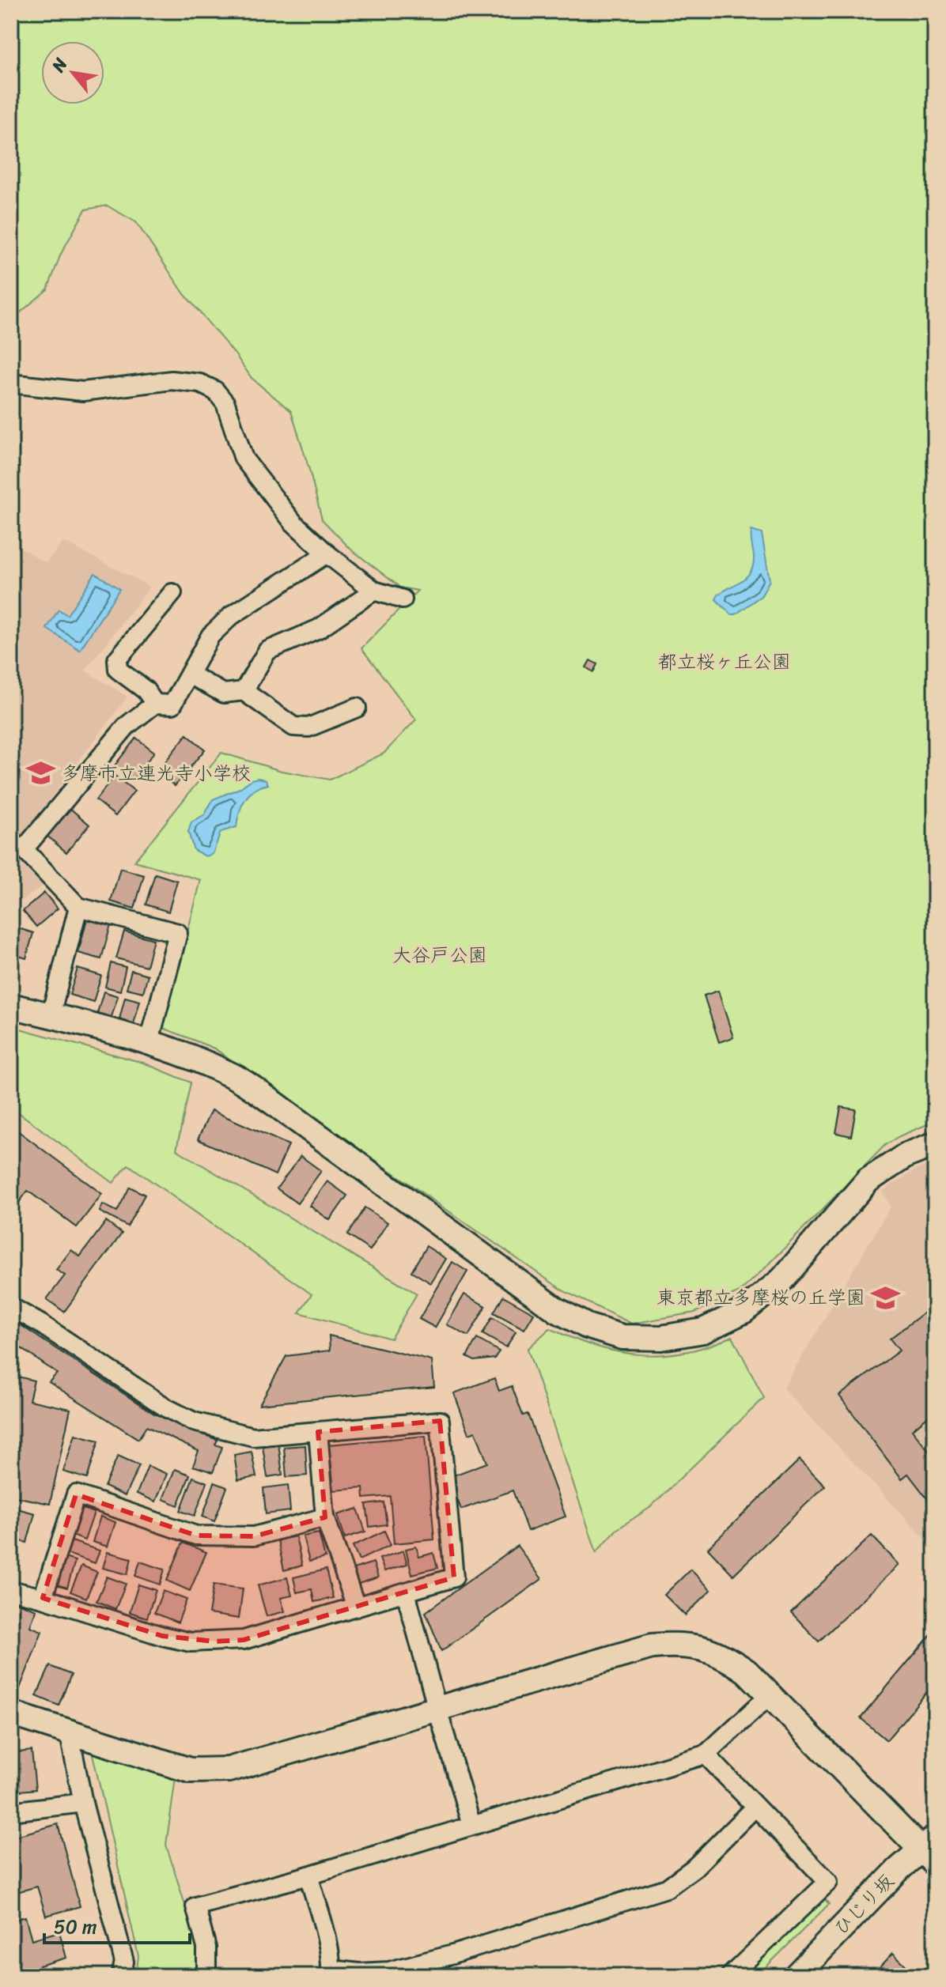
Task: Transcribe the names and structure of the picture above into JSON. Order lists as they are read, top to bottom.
{
  "streets": {
    "street": ["ひじり坂"]
  },
  "parks": ["都立桜ヶ丘公園", "大谷戸公園"],
  "places": {
    "school or university": ["多摩市立連光寺小学校", "東京都立多摩桜の丘学園"]
  },
  "scale_bar": "50 m",
  "north": "top left"
}
